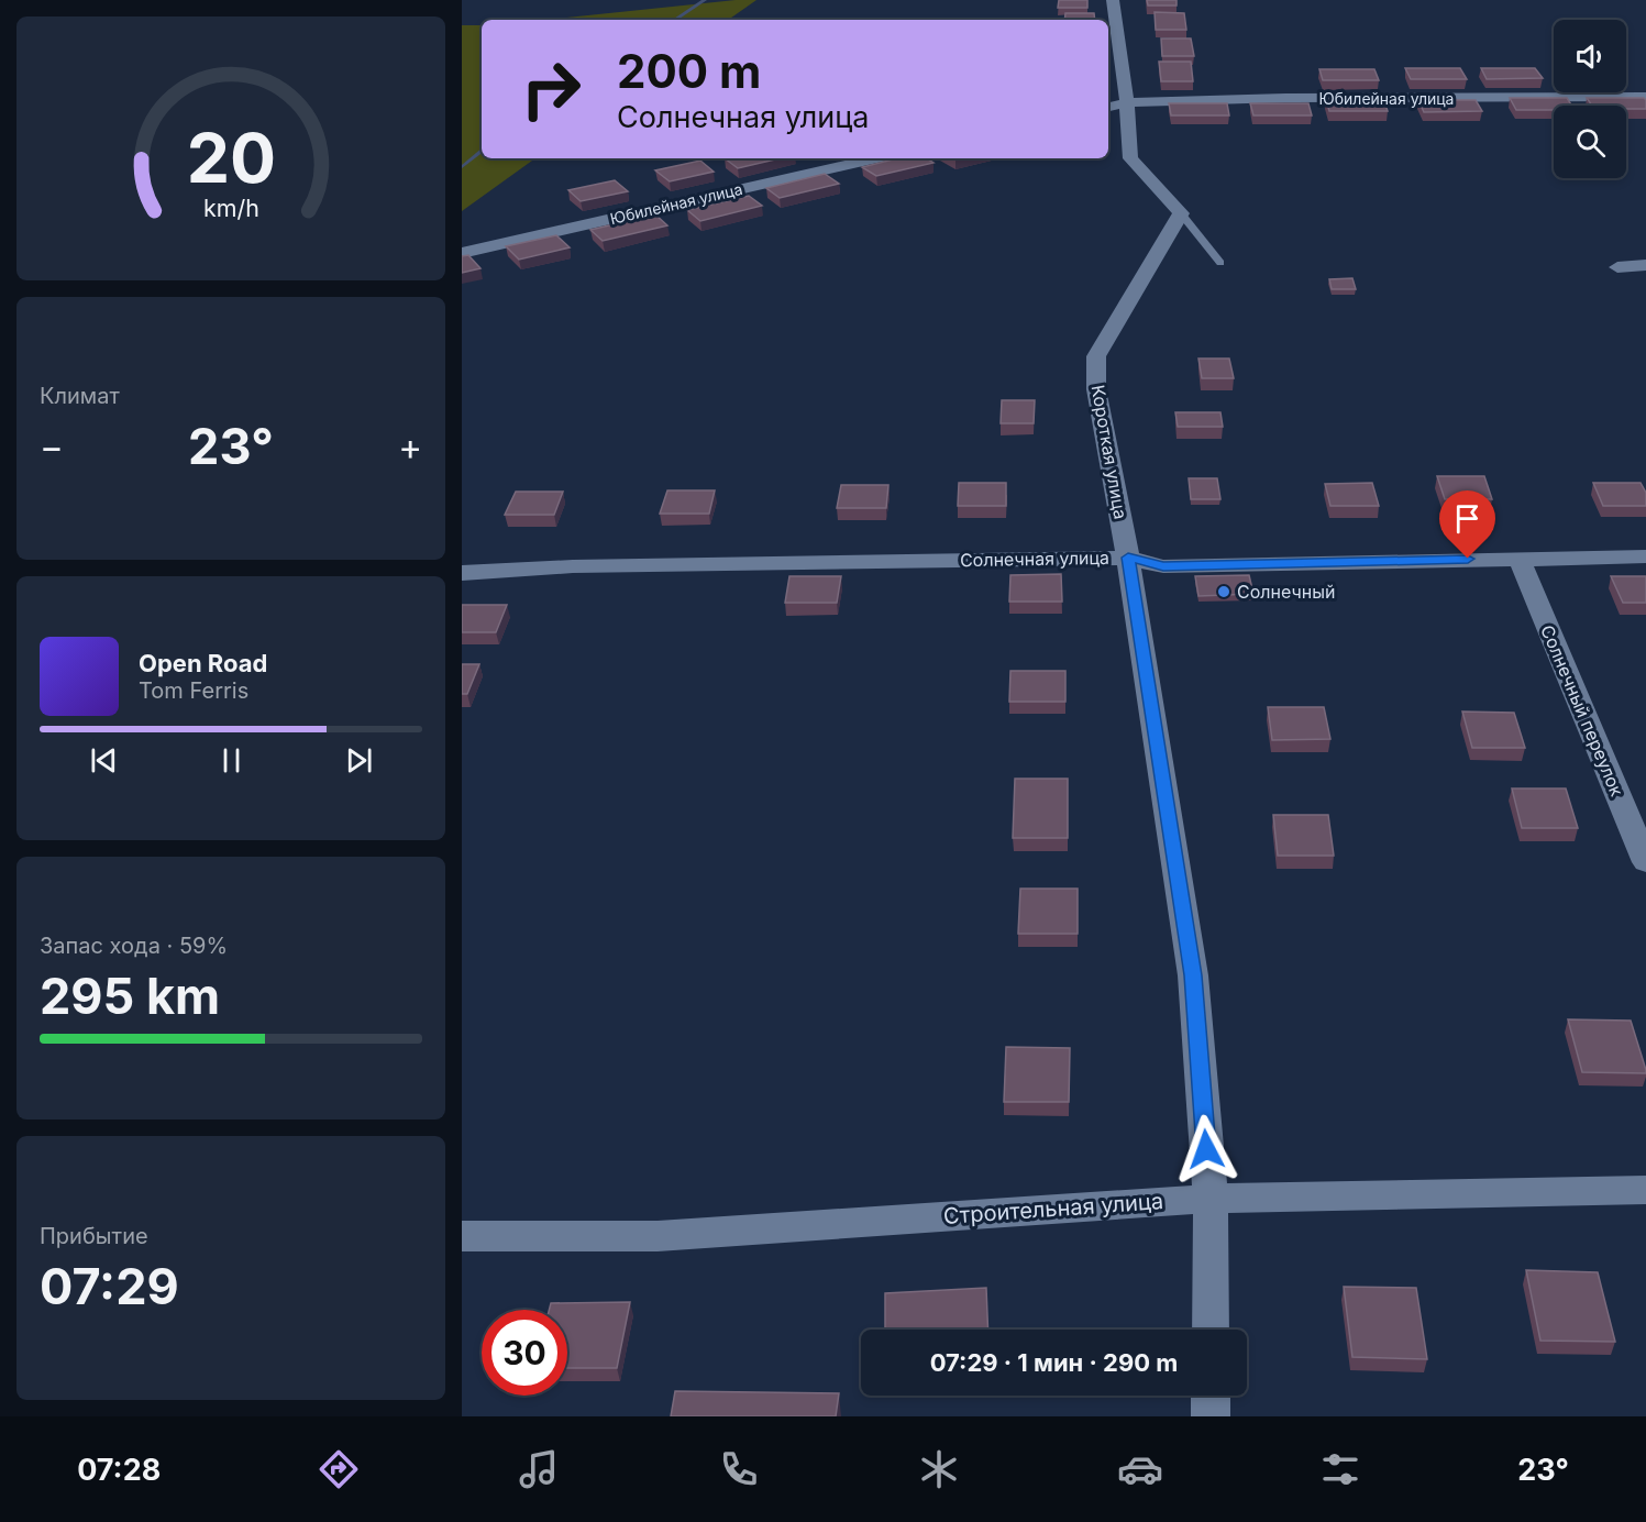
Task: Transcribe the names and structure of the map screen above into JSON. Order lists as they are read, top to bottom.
{
  "streets": {
    "street": [
      "Юбилейная улица",
      "Короткая улица",
      "Солнечная улица",
      "Солнечный переулок",
      "Строительная улица"
    ]
  },
  "crossings": [
    ["Короткая улица", "Солнечная улица"],
    ["Короткая улица", "Строительная улица"],
    ["Солнечная улица", "Солнечный переулок"]
  ],
  "places": ["Солнечный"],
  "page": {
    "turn": ["200 m", "Солнечная улица"],
    "tile": [
      "Климат",
      ["Запас хода · 59%", "295 km"],
      ["Прибытие", "07:29"]
    ],
    "heat": ["−", "23°", "+"],
    "song": ["Open Road", "Tom Ferris"],
    "limit": "30",
    "trip": "07:29 · 1 мин · 290 m",
    "tabs": ["07:28", "23°"],
    "gauge": ["20", "km/h"]
  }
}
